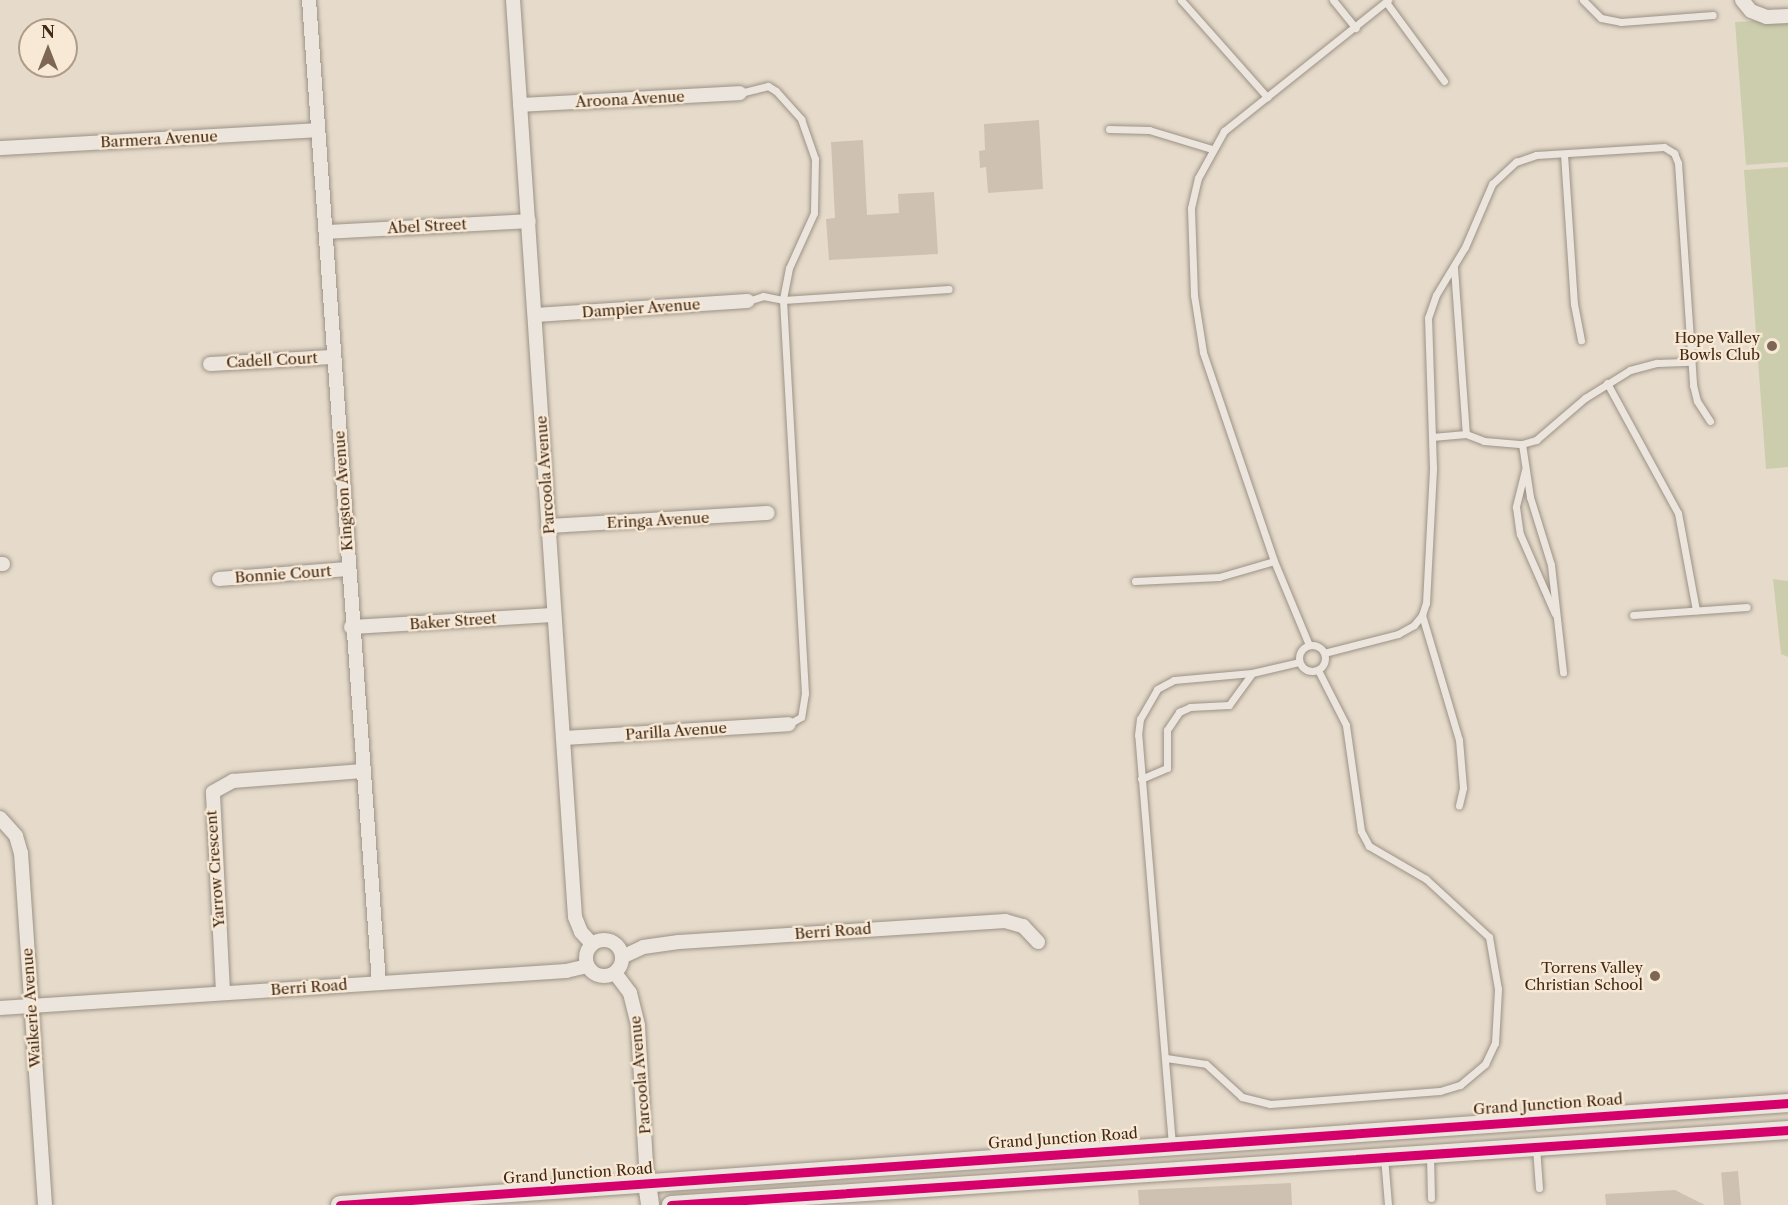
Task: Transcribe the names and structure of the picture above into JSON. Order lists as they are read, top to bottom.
{
  "streets": {
    "main road": ["Grand Junction Road"],
    "street": [
      "Aroona Avenue",
      "Barmera Avenue",
      "Abel Street",
      "Dampier Avenue",
      "Cadell Court",
      "Parcoola Avenue",
      "Kingston Avenue",
      "Eringa Avenue",
      "Bonnie Court",
      "Baker Street",
      "Parilla Avenue",
      "Yarrow Crescent",
      "Berri Road",
      "Waikerie Avenue"
    ]
  },
  "crossings": [
    ["Aroona Avenue", "Parcoola Avenue"],
    ["Barmera Avenue", "Kingston Avenue"],
    ["Abel Street", "Parcoola Avenue"],
    ["Abel Street", "Kingston Avenue"],
    ["Dampier Avenue", "Parcoola Avenue"],
    ["Cadell Court", "Kingston Avenue"],
    ["Parcoola Avenue", "Eringa Avenue"],
    ["Parcoola Avenue", "Baker Street"],
    ["Parcoola Avenue", "Parilla Avenue"],
    ["Parcoola Avenue", "Berri Road"],
    ["Parcoola Avenue", "Grand Junction Road"],
    ["Kingston Avenue", "Bonnie Court"],
    ["Kingston Avenue", "Baker Street"],
    ["Kingston Avenue", "Yarrow Crescent"],
    ["Kingston Avenue", "Berri Road"],
    ["Yarrow Crescent", "Berri Road"],
    ["Berri Road", "Waikerie Avenue"]
  ],
  "places": ["Hope Valley Bowls Club", "Torrens Valley Christian School"],
  "north": "top"
}
